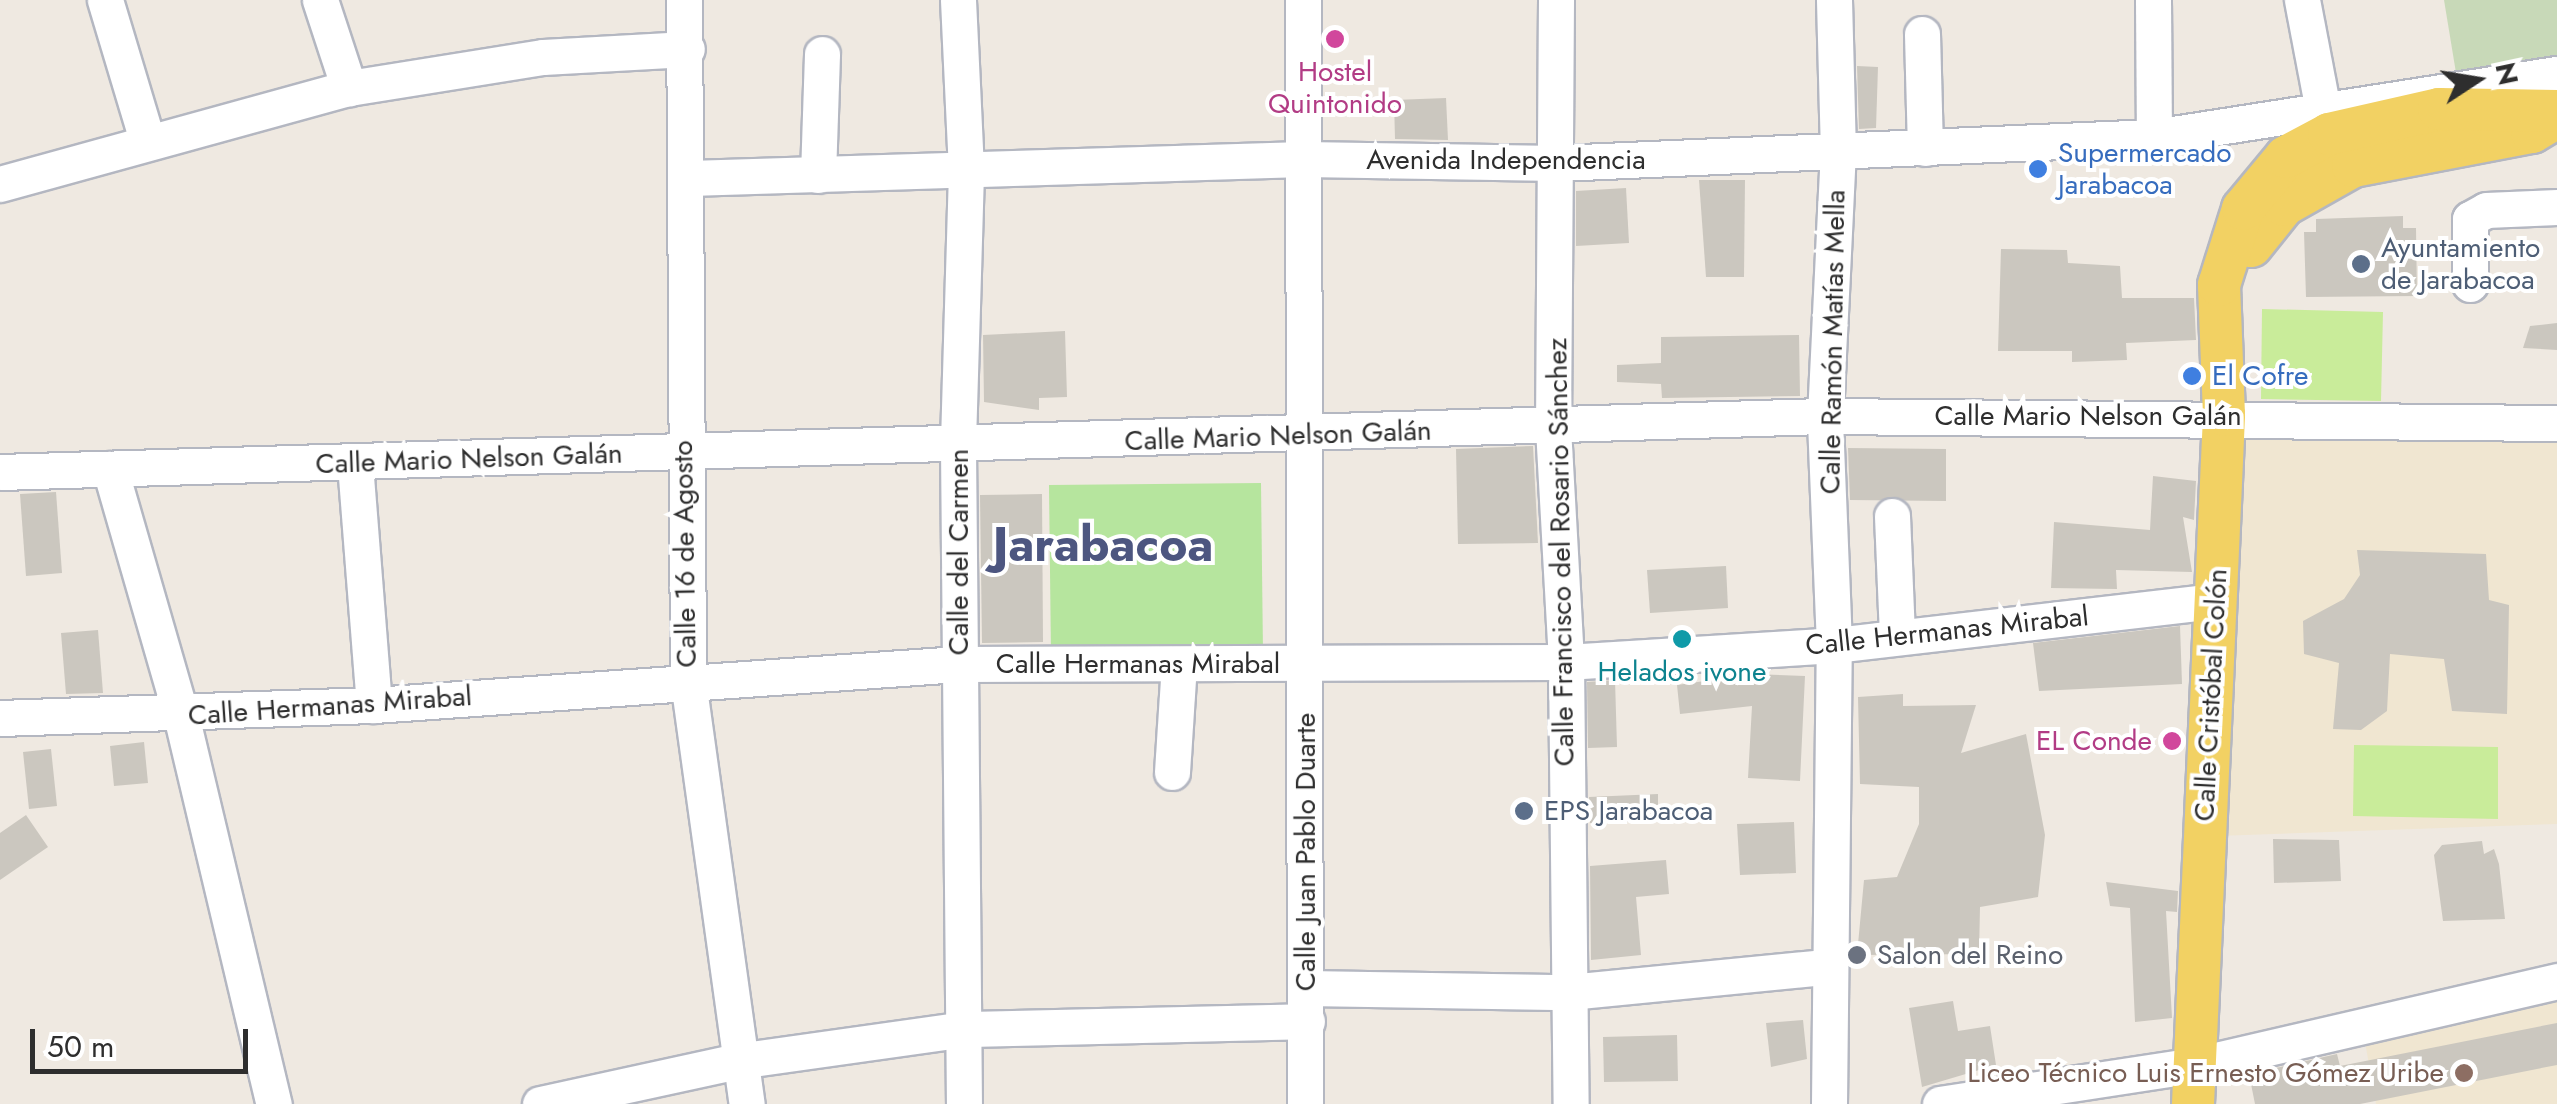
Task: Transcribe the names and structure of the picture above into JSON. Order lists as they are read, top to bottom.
{
  "streets": {
    "main road": ["Calle Cristóbal Colón"],
    "street": [
      "Avenida Independencia",
      "Calle Ramón Matías Mella",
      "Calle Mario Nelson Galán",
      "Calle del Carmen",
      "Calle Francisco del Rosario Sánchez",
      "Calle 16 de Agosto",
      "Calle Hermanas Mirabal",
      "Calle Juan Pablo Duarte"
    ]
  },
  "crossings": [
    ["Avenida Independencia", "Calle Ramón Matías Mella"],
    ["Avenida Independencia", "Calle del Carmen"],
    ["Avenida Independencia", "Calle Francisco del Rosario Sánchez"],
    ["Avenida Independencia", "Calle 16 de Agosto"],
    ["Avenida Independencia", "Calle Cristóbal Colón"],
    ["Avenida Independencia", "Calle Juan Pablo Duarte"],
    ["Calle Ramón Matías Mella", "Calle Mario Nelson Galán"],
    ["Calle Ramón Matías Mella", "Calle Hermanas Mirabal"],
    ["Calle Mario Nelson Galán", "Calle del Carmen"],
    ["Calle Mario Nelson Galán", "Calle Francisco del Rosario Sánchez"],
    ["Calle Mario Nelson Galán", "Calle 16 de Agosto"],
    ["Calle Mario Nelson Galán", "Calle Cristóbal Colón"],
    ["Calle Mario Nelson Galán", "Calle Juan Pablo Duarte"],
    ["Calle del Carmen", "Calle Hermanas Mirabal"],
    ["Calle Francisco del Rosario Sánchez", "Calle Hermanas Mirabal"],
    ["Calle 16 de Agosto", "Calle Hermanas Mirabal"],
    ["Calle Hermanas Mirabal", "Calle Cristóbal Colón"],
    ["Calle Hermanas Mirabal", "Calle Juan Pablo Duarte"]
  ],
  "districts": ["Jarabacoa"],
  "places": [
    "Hostel Quintonido",
    "Supermercado Jarabacoa",
    "Ayuntamiento de Jarabacoa",
    "El Cofre",
    "Helados ivone",
    "EL Conde",
    "EPS Jarabacoa",
    "Salon del Reino",
    "Liceo Técnico Luis Ernesto Gómez Uribe"
  ],
  "scale_bar": "50 m",
  "north": "right"
}
